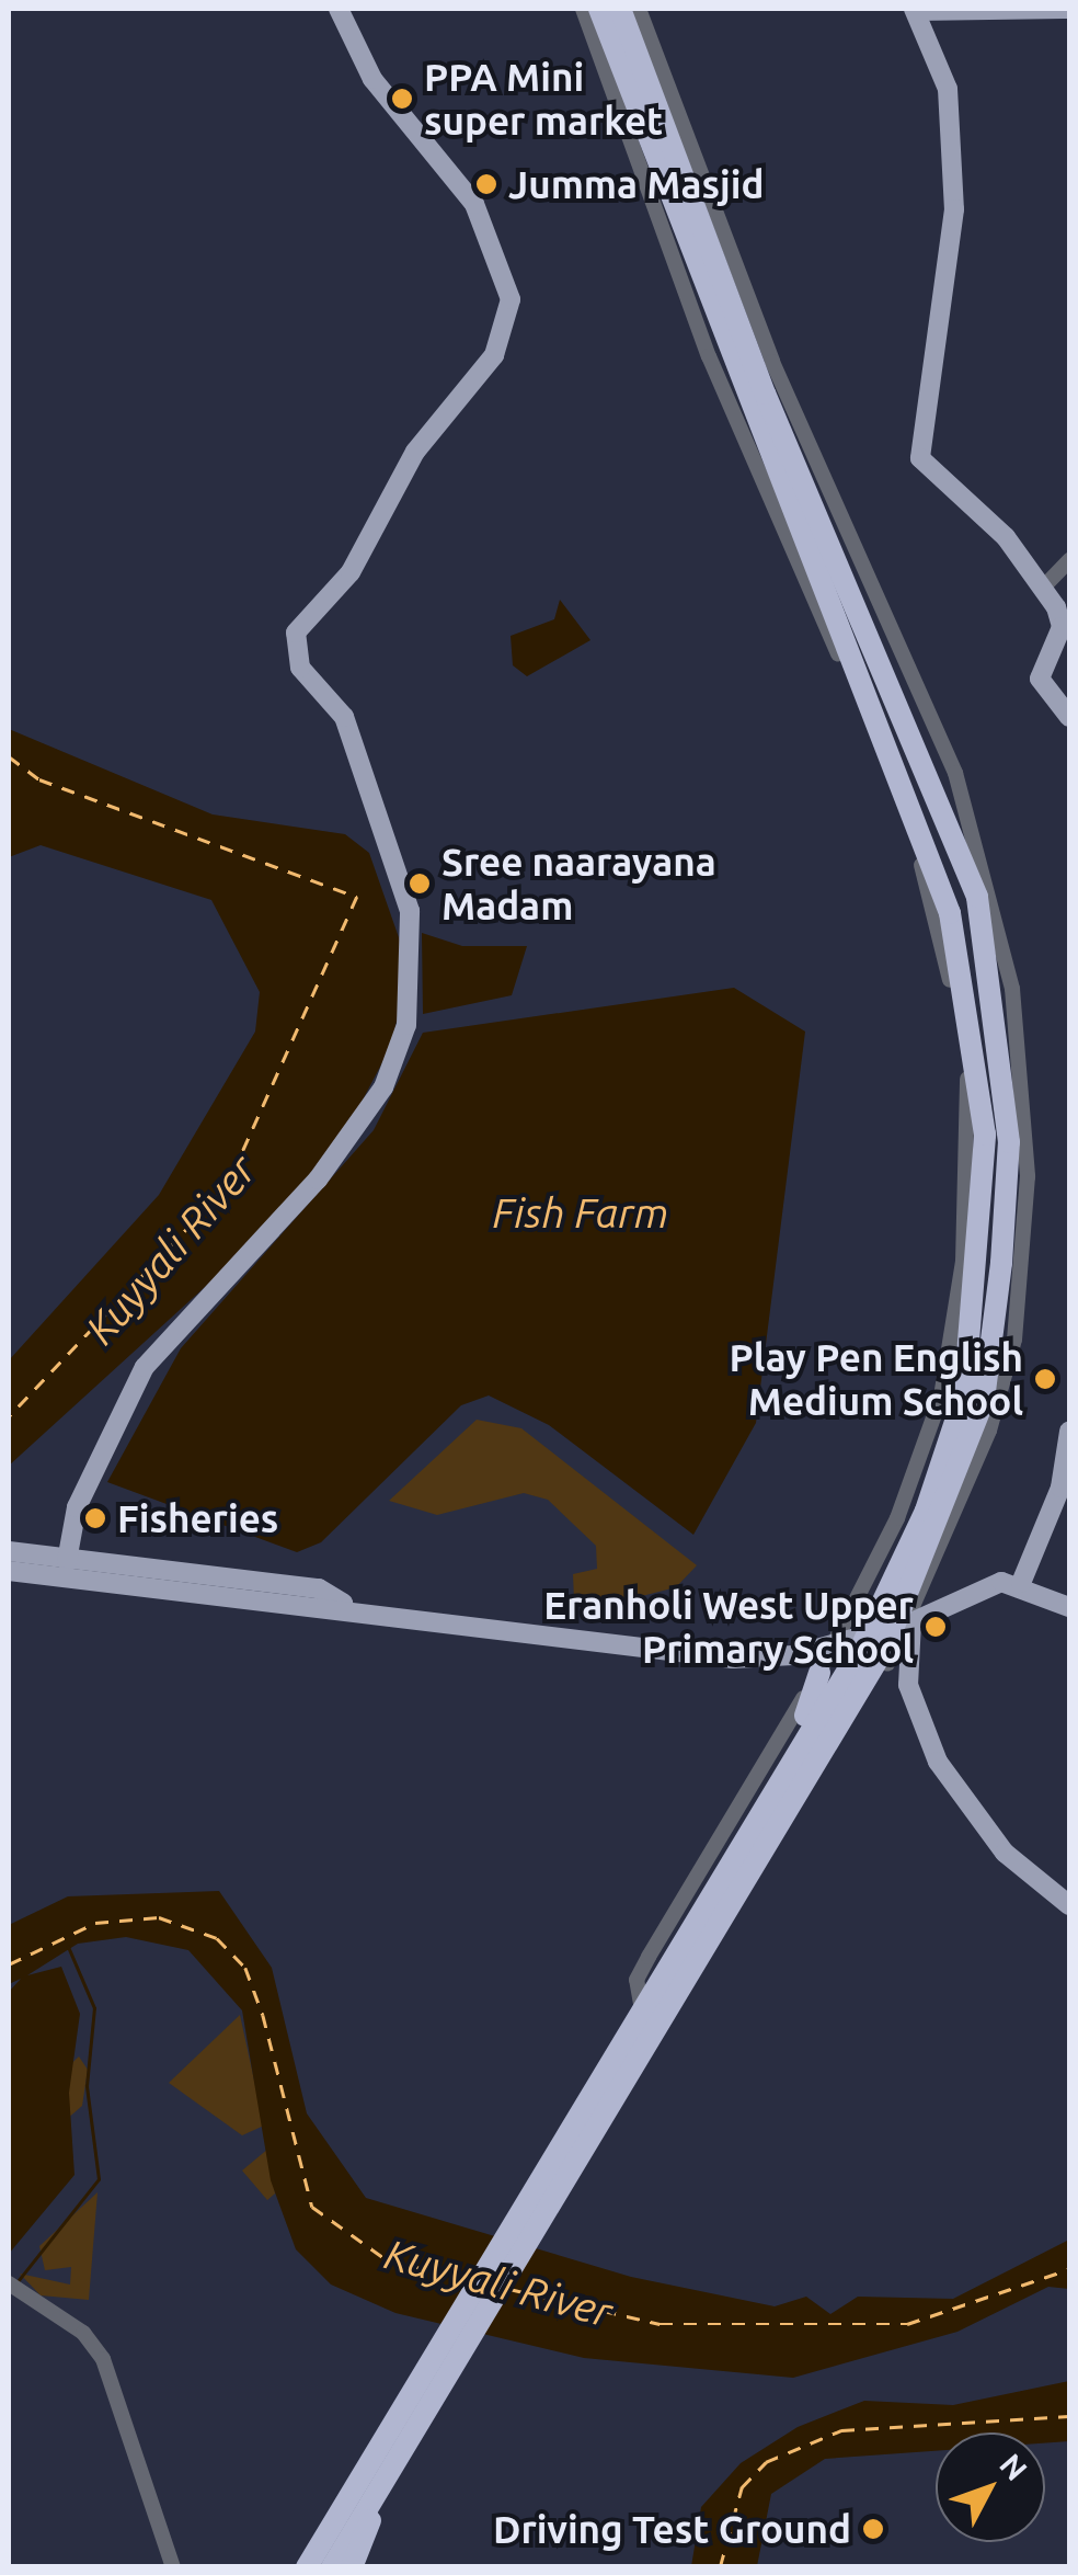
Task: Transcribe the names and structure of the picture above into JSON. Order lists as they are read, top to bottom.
{
  "water": ["Fish Farm", "Kuyyali River"],
  "places": [
    "PPA Mini super market",
    "Jumma Masjid",
    "Sree naarayana Madam",
    "Play Pen English Medium School",
    "Fisheries",
    "Eranholi West Upper Primary School",
    "Driving Test Ground"
  ],
  "north": "top right"
}
